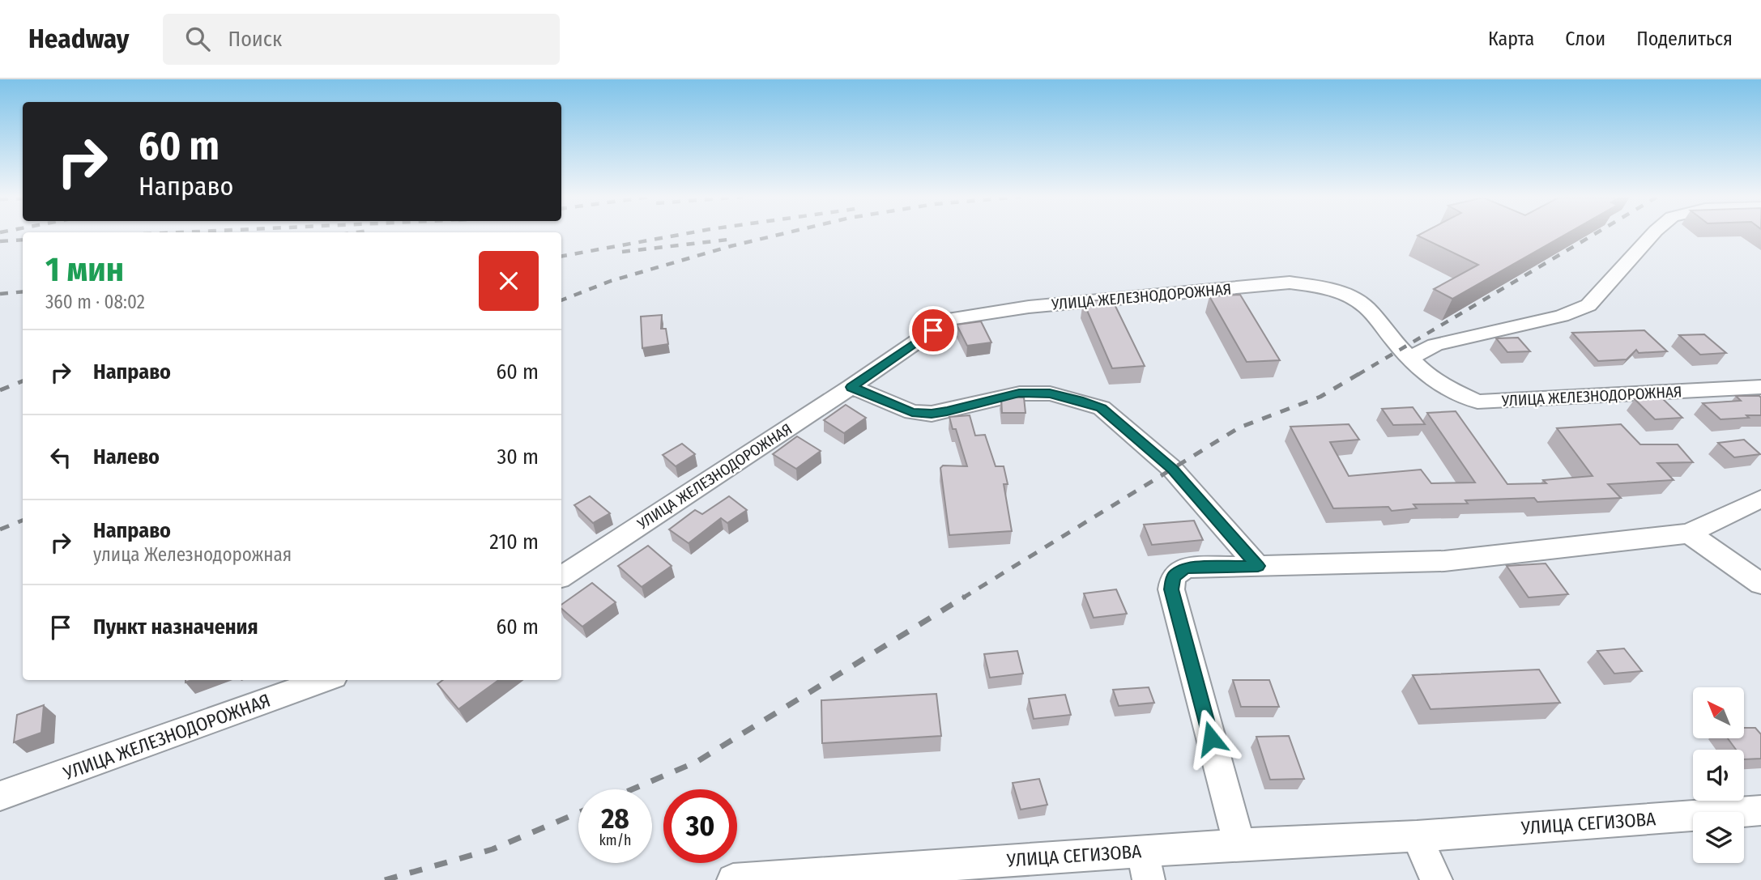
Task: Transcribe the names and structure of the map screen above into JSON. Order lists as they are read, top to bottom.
{
  "streets": {
    "street": ["УЛИЦА ЖЕЛЕЗНОДОРОЖНАЯ", "УЛИЦА СЕГИЗОВА"]
  },
  "north": "top left",
  "page": {
    "header": "Headway",
    "search": "Поиск",
    "nav": ["Карта", "Слои", "Поделиться"],
    "turn": ["60 m", "Направо"],
    "heading": ["1 мин", "360 m · 08:02"],
    "list": [
      {
        "name": "Направо",
        "value": "60 m"
      },
      {
        "name": "Налево",
        "value": "30 m"
      },
      {
        "name": "Направо",
        "note": "улица Железнодорожная",
        "value": "210 m"
      },
      {
        "name": "Пункт назначения",
        "value": "60 m"
      }
    ],
    "speed": "28 km/h",
    "limit": "30"
  }
}
